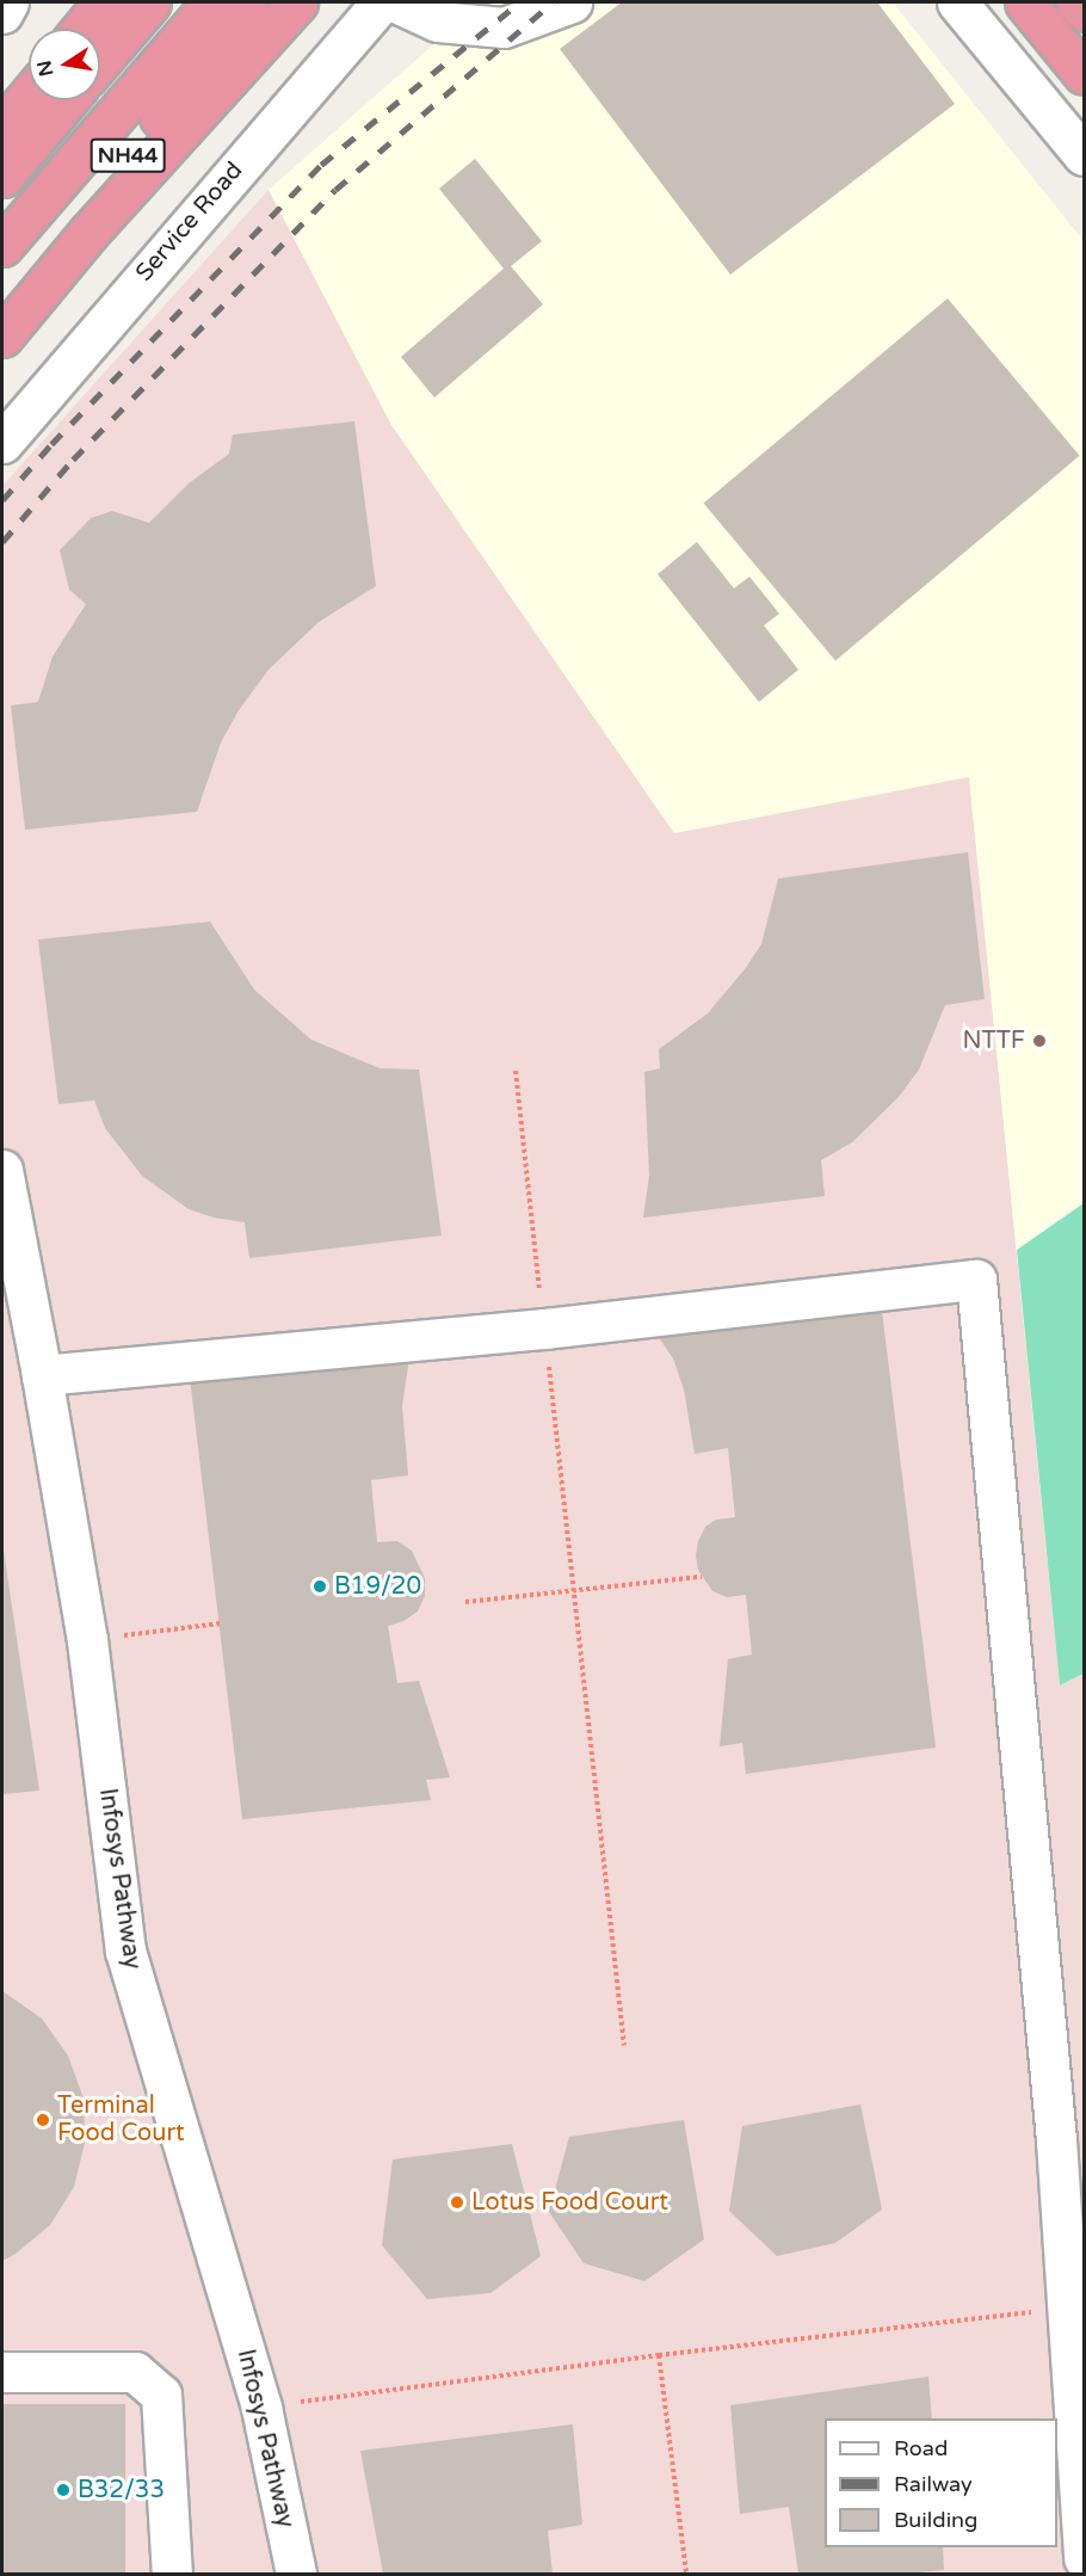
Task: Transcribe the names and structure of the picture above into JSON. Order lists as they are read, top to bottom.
{
  "streets": {
    "highway": ["NH44"],
    "street": ["Service Road", "Infosys Pathway"]
  },
  "places": [
    "NTTF",
    "B19/20",
    "Terminal Food Court",
    "Lotus Food Court",
    "B32/33"
  ],
  "legend": ["Road", "Railway", "Building"],
  "north": "left"
}
